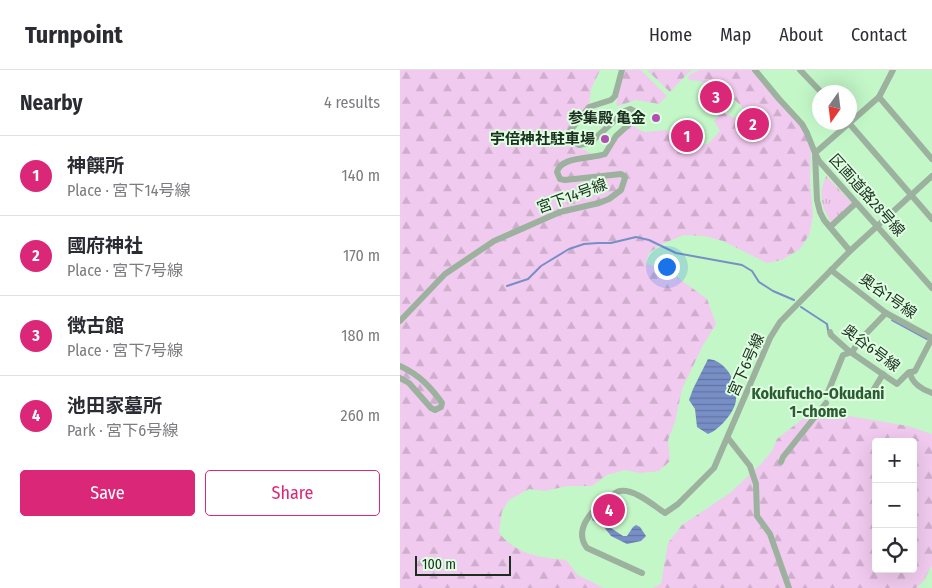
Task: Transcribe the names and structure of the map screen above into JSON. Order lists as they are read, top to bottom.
{
  "streets": {
    "street": [
      "区画道路28号線",
      "宮下14号線",
      "奥谷1号線",
      "奥谷6号線",
      "宮下6号線"
    ]
  },
  "crossings": [
    ["区画道路28号線", "宮下6号線"],
    ["奥谷1号線", "奥谷6号線"],
    ["奥谷1号線", "宮下6号線"]
  ],
  "districts": ["Kokufucho-Okudani 1-chome"],
  "places": ["参集殿 亀金", "宇倍神社駐車場"],
  "scale_bar": "100 m",
  "north": "bottom",
  "page": {
    "header": "Turnpoint",
    "nav": [
      "Home",
      "Map",
      "About",
      "Contact"
    ],
    "heading": ["Nearby", "4 results"],
    "pins": [
      "3",
      "2",
      "1",
      "4"
    ],
    "list": [
      {
        "mark": "1",
        "name": "神饌所",
        "note": "Place · 宮下14号線",
        "value": "140 m"
      },
      {
        "mark": "2",
        "name": "國府神社",
        "note": "Place · 宮下7号線",
        "value": "170 m"
      },
      {
        "mark": "3",
        "name": "徴古館",
        "note": "Place · 宮下7号線",
        "value": "180 m"
      },
      {
        "mark": "4",
        "name": "池田家墓所",
        "note": "Park · 宮下6号線",
        "value": "260 m"
      }
    ],
    "map_buttons": ["+", "−"],
    "buttons": ["Save", "Share"],
    "scale": "100 m"
  }
}
